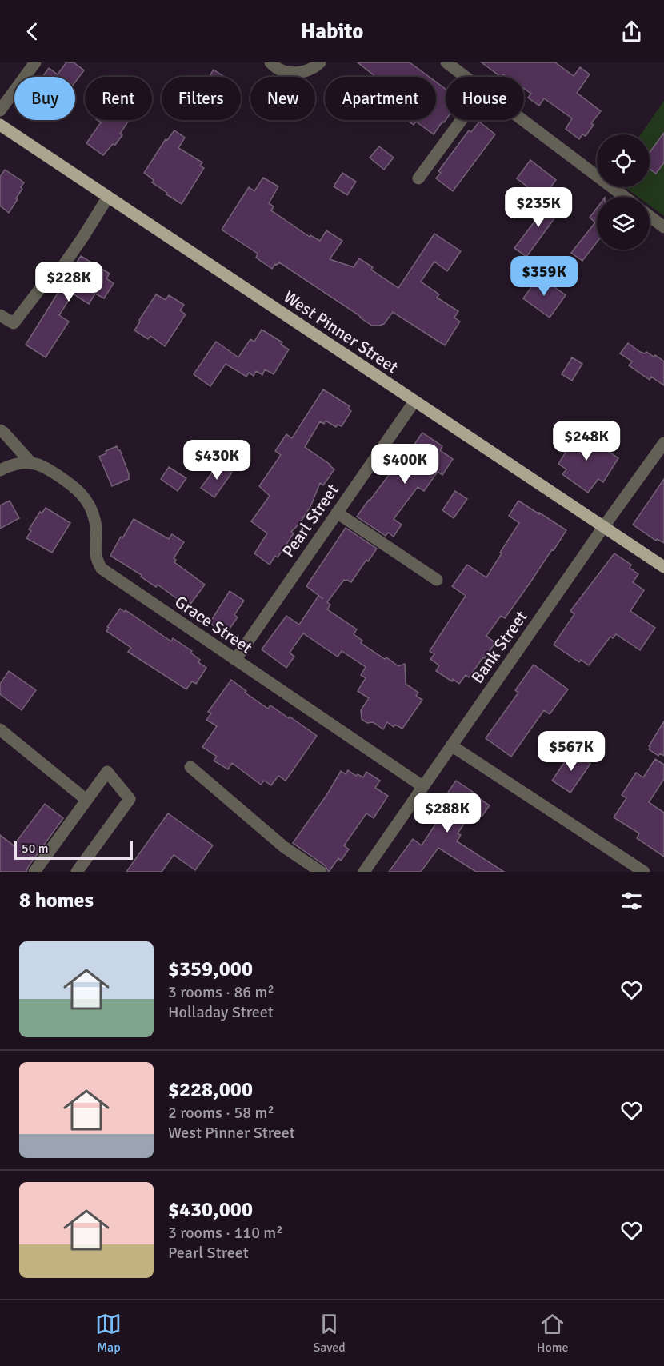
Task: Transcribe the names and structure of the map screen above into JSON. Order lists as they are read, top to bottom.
{
  "streets": {
    "main road": ["West Pinner Street"],
    "street": ["Pearl Street", "Grace Street", "Bank Street"]
  },
  "crossings": [
    ["West Pinner Street", "Pearl Street"],
    ["West Pinner Street", "Bank Street"],
    ["Pearl Street", "Grace Street"],
    ["Grace Street", "Bank Street"]
  ],
  "scale_bar": "50 m",
  "page": {
    "header": "Habito",
    "chip": [
      "Buy",
      "Rent",
      "Filters",
      "New",
      "Apartment",
      "House"
    ],
    "price": [
      "$235K",
      "$359K",
      "$228K",
      "$248K",
      "$430K",
      "$400K",
      "$567K",
      "$288K"
    ],
    "scale": "50 m",
    "heading": "8 homes",
    "list": [
      {
        "name": "$359,000",
        "note": "3 rooms · 86 m² · Holladay Street"
      },
      {
        "name": "$228,000",
        "note": "2 rooms · 58 m² · West Pinner Street"
      },
      {
        "name": "$430,000",
        "note": "3 rooms · 110 m² · Pearl Street"
      }
    ],
    "tabs": ["Map", "Saved", "Home"]
  }
}
